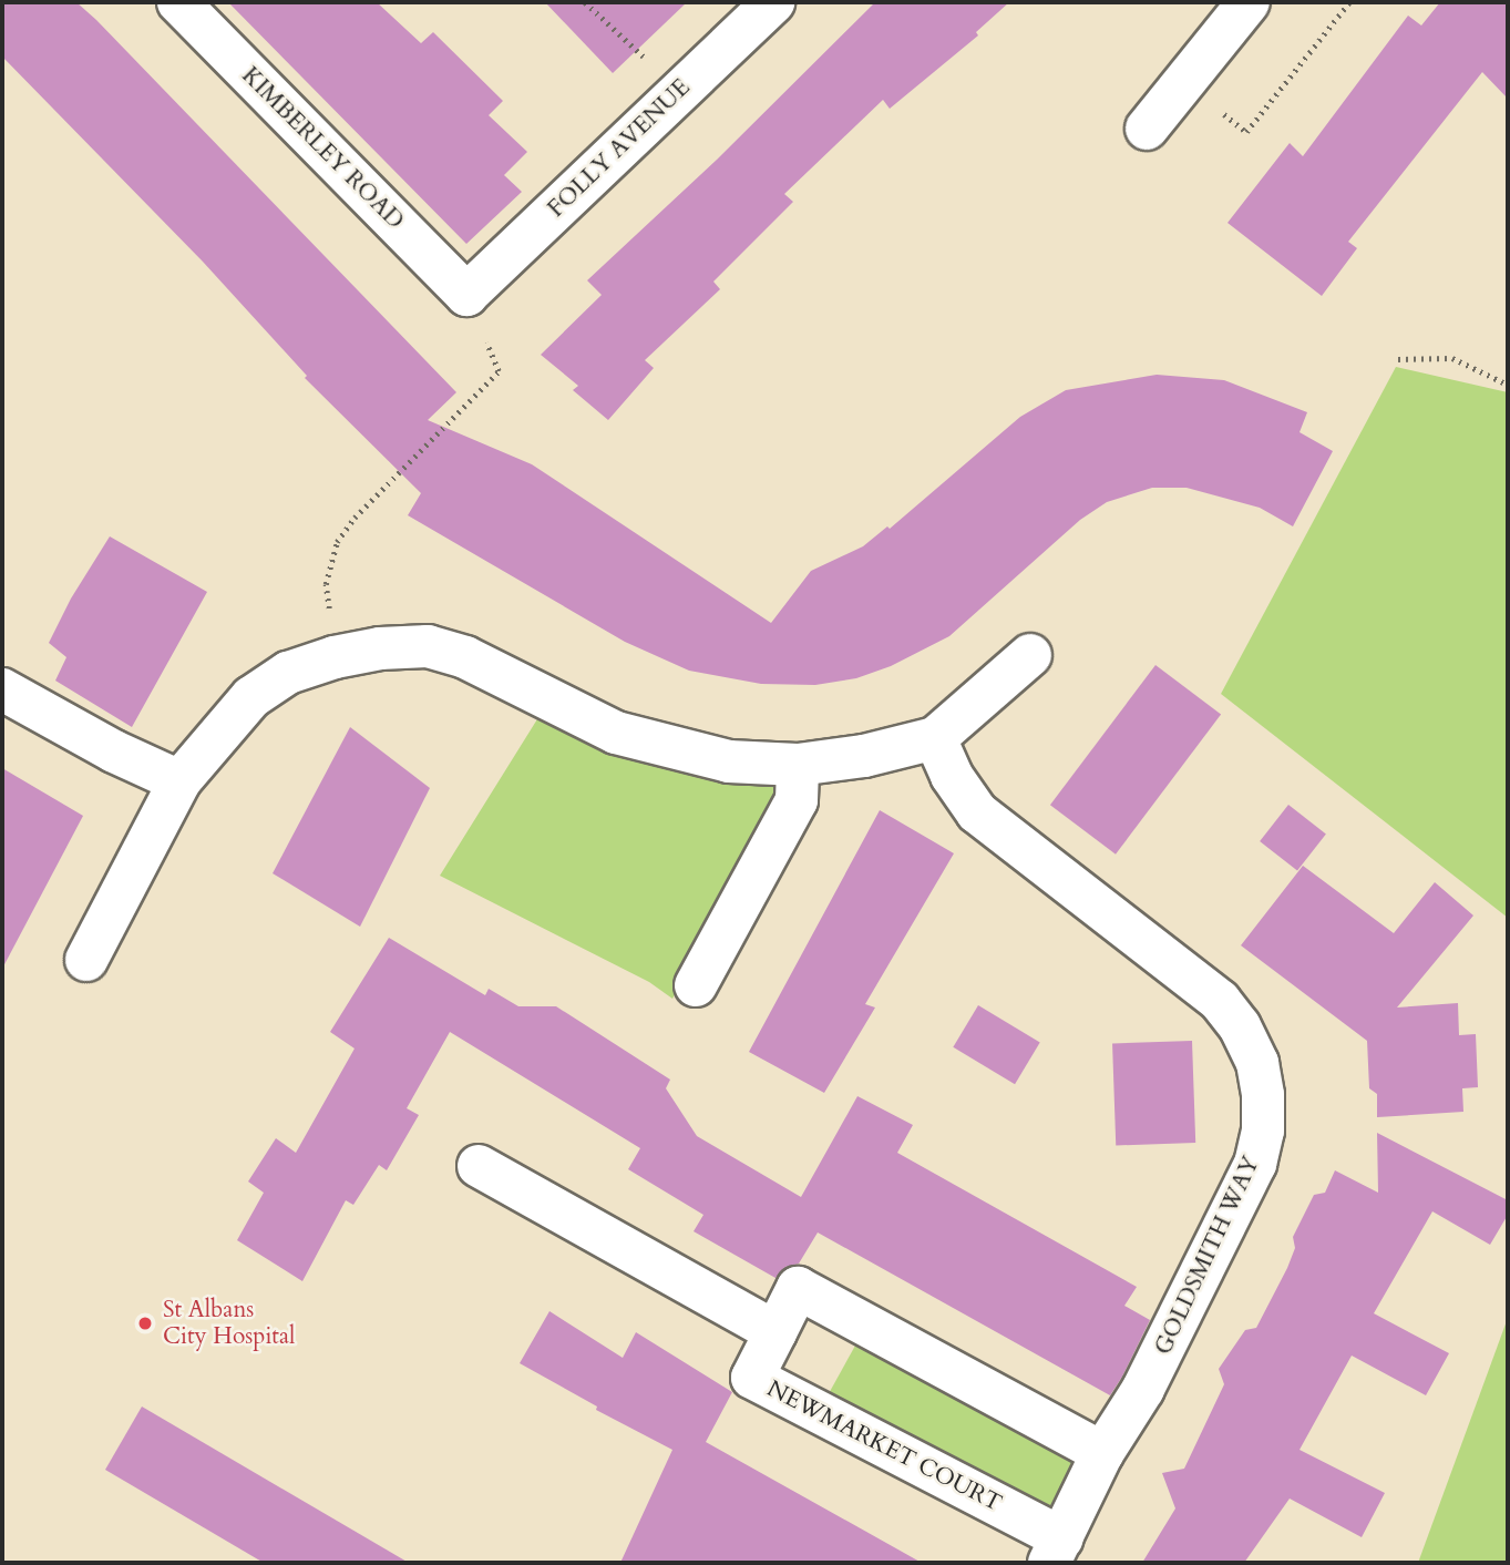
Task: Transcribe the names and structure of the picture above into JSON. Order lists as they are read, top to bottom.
{
  "streets": {
    "street": [
      "KIMBERLEY ROAD",
      "FOLLY AVENUE",
      "GOLDSMITH WAY",
      "NEWMARKET COURT"
    ]
  },
  "crossings": [
    ["KIMBERLEY ROAD", "FOLLY AVENUE"],
    ["GOLDSMITH WAY", "NEWMARKET COURT"]
  ],
  "places": ["St Albans City Hospital"]
}
